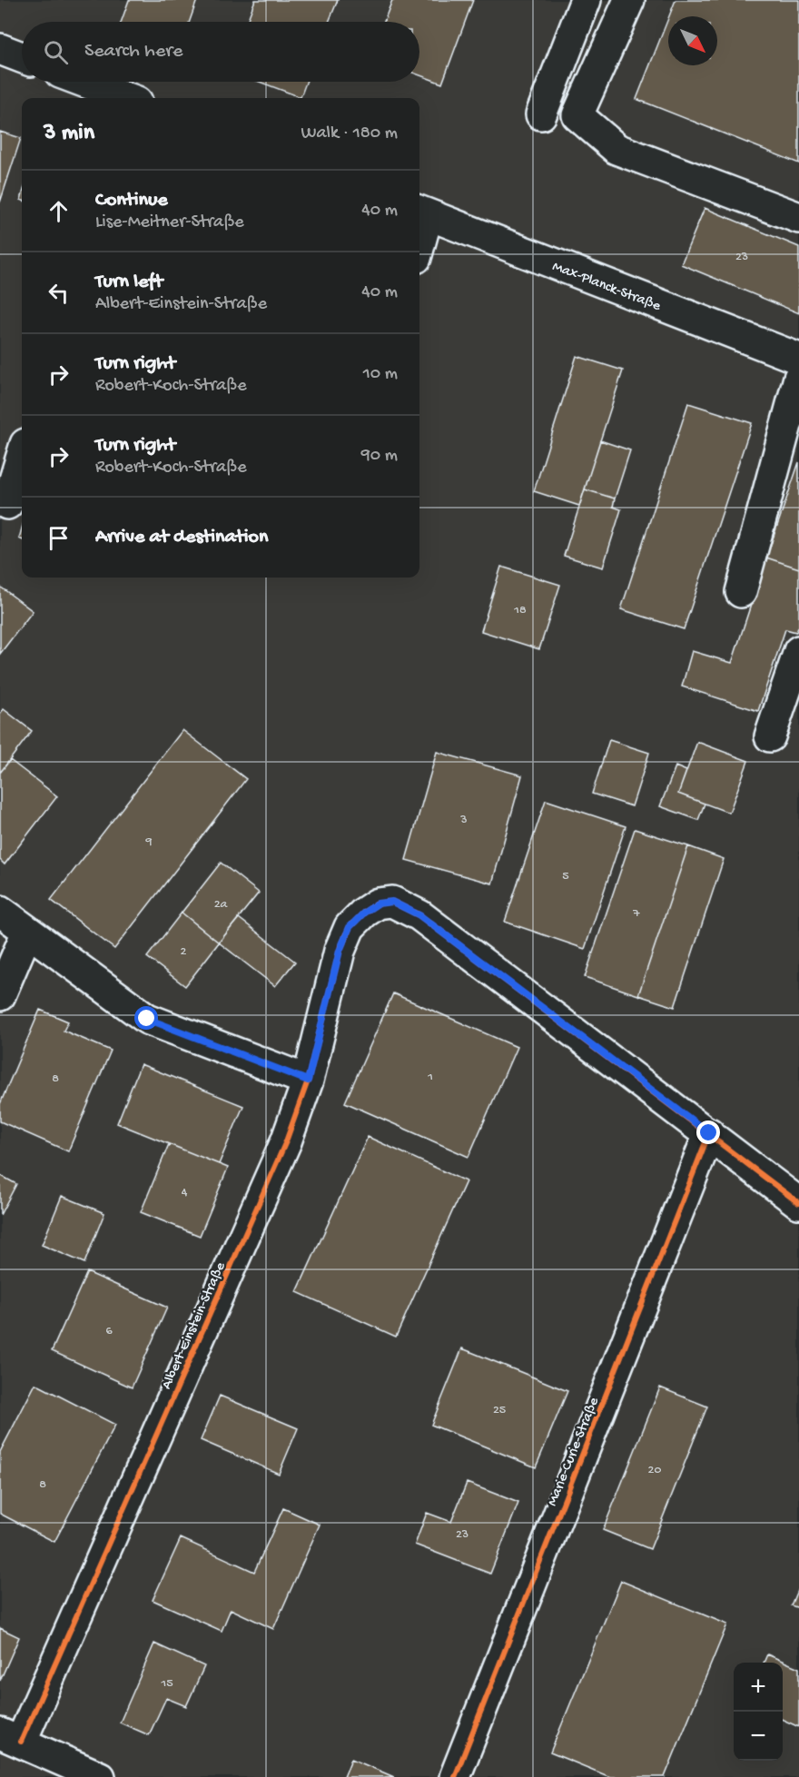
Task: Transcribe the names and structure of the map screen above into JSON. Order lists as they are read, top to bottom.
{
  "streets": {
    "street": ["Max-Planck-Straße", "Albert-Einstein-Straße", "Marie-Curie-Straße"]
  },
  "crossings": [
    ["Albert-Einstein-Straße", "Marie-Curie-Straße"]
  ],
  "house_numbers": [
    "23",
    "18",
    "3",
    "9",
    "5",
    "2a",
    "7",
    "2",
    "1",
    "8",
    "4",
    "6",
    "25",
    "20",
    "8",
    "23",
    "15"
  ],
  "north": "bottom right",
  "page": {
    "search": "Search here",
    "heading": ["3 min", "Walk · 180 m"],
    "list": [
      ["Continue", "Lise-Meitner-Straße", "40 m"],
      ["Turn left", "Albert-Einstein-Straße", "40 m"],
      ["Turn right", "Robert-Koch-Straße", "10 m"],
      ["Turn right", "Robert-Koch-Straße", "90 m"],
      "Arrive at destination"
    ],
    "map_buttons": ["+", "−"]
  }
}
